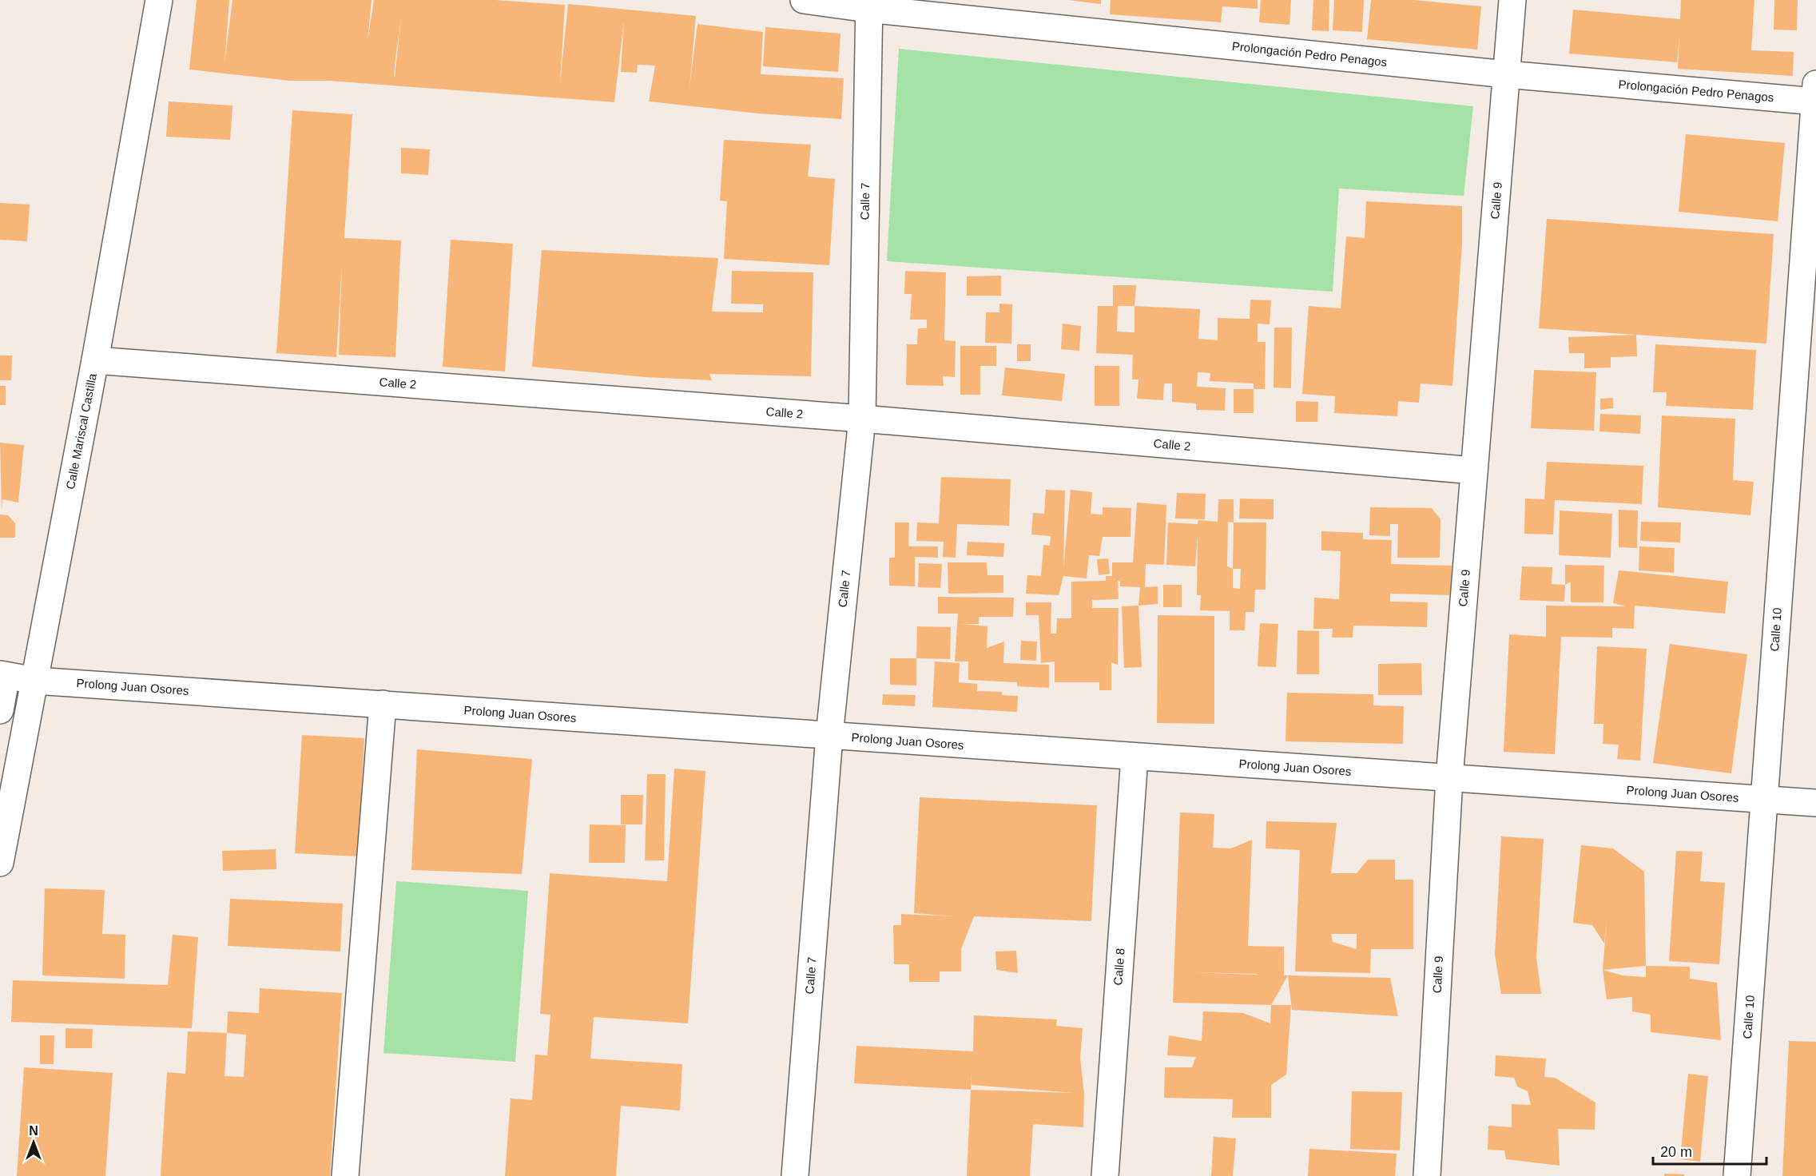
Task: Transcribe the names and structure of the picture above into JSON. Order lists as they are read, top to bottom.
{
  "streets": {
    "street": [
      "Prolongación Pedro Penagos",
      "Calle 9",
      "Calle 7",
      "Calle 2",
      "Calle Mariscal Castilla",
      "Calle 10",
      "Prolong Juan Osores",
      "Calle 8"
    ]
  },
  "crossings": [
    ["Prolongación Pedro Penagos", "Calle 9"],
    ["Prolongación Pedro Penagos", "Calle 7"],
    ["Prolongación Pedro Penagos", "Calle 10"],
    ["Calle 9", "Calle 2"],
    ["Calle 9", "Prolong Juan Osores"],
    ["Calle 7", "Calle 2"],
    ["Calle 7", "Prolong Juan Osores"],
    ["Calle 2", "Calle Mariscal Castilla"],
    ["Calle Mariscal Castilla", "Prolong Juan Osores"],
    ["Calle 10", "Prolong Juan Osores"],
    ["Prolong Juan Osores", "Calle 8"]
  ],
  "scale_bar": "20 m",
  "north": "top"
}
